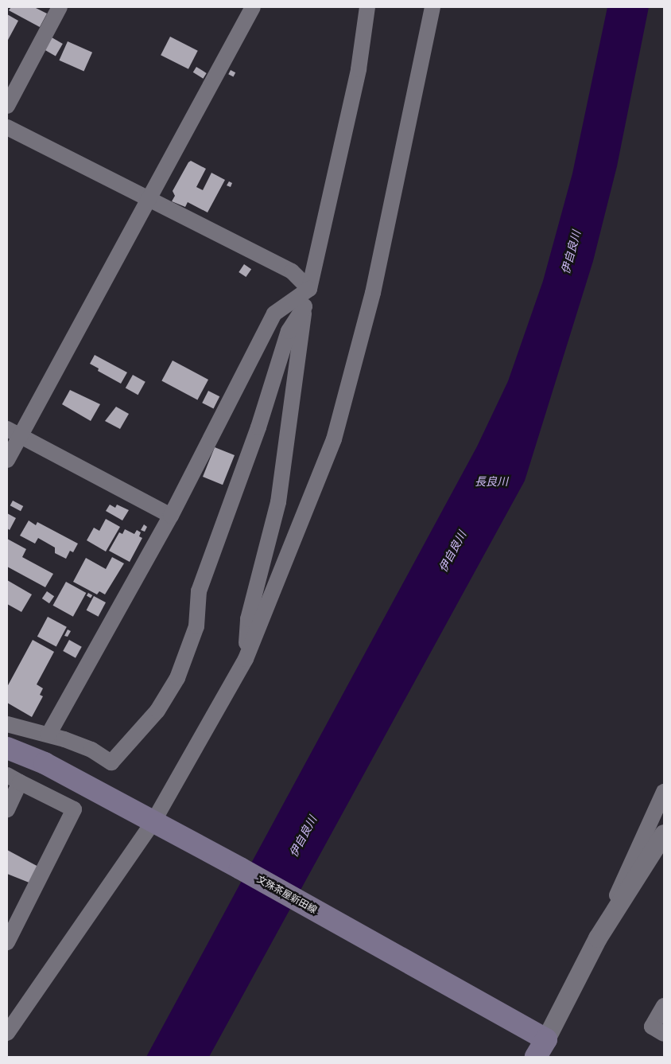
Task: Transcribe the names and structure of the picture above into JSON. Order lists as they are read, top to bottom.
{
  "streets": {
    "main road": ["文殊茶屋新田線"]
  },
  "water": ["伊自良川", "長良川"]
}
